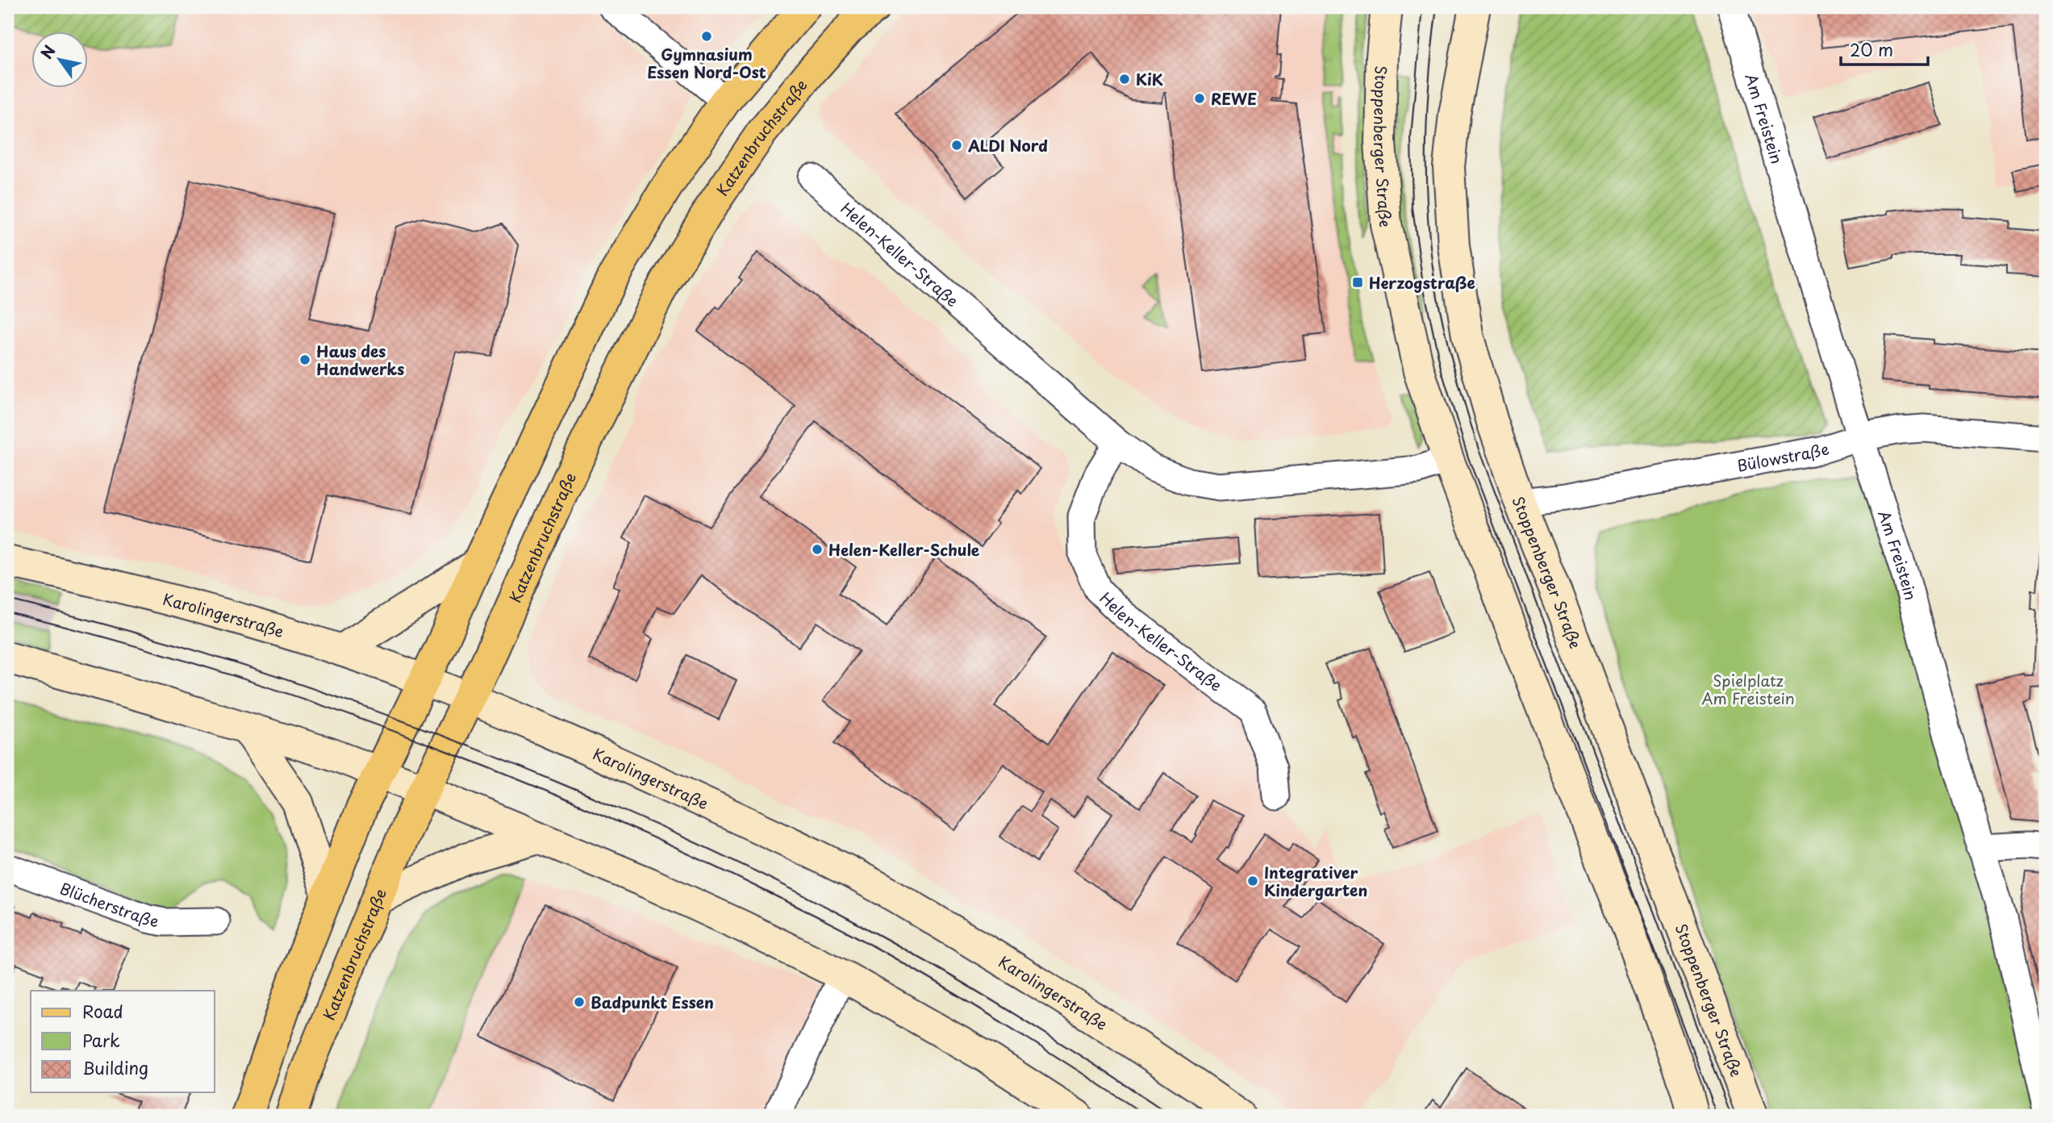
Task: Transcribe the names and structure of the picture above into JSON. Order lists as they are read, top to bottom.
{
  "streets": {
    "main road": ["Katzenbruchstraße", "Stoppenberger Straße", "Karolingerstraße"],
    "street": [
      "Am Freistein",
      "Helen-Keller-Straße",
      "Bülowstraße",
      "Blücherstraße"
    ]
  },
  "crossings": [
    ["Am Freistein", "Bülowstraße"],
    ["Katzenbruchstraße", "Karolingerstraße"],
    ["Stoppenberger Straße", "Helen-Keller-Straße"],
    ["Stoppenberger Straße", "Bülowstraße"]
  ],
  "parks": ["Spielplatz Am Freistein"],
  "places": {
    "other": [
      "Gymnasium Essen Nord-Ost",
      "KiK",
      "REWE",
      "ALDI Nord",
      "Haus des Handwerks",
      "Helen-Keller-Schule",
      "Integrativer Kindergarten",
      "Badpunkt Essen"
    ],
    "transit": ["Herzogstraße"]
  },
  "legend": ["Road", "Park", "Building"],
  "scale_bar": "20 m",
  "north": "top left"
}
